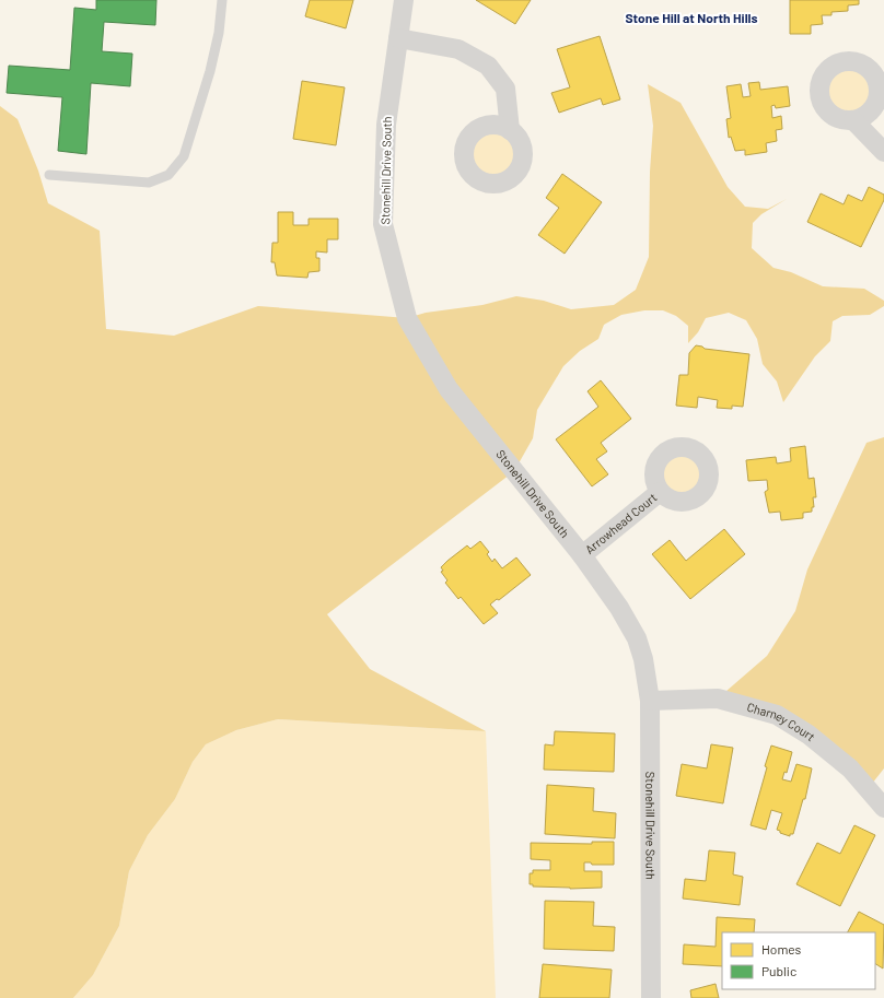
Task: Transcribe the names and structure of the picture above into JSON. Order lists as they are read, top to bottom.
{
  "streets": {
    "street": ["Stonehill Drive South", "Arrowhead Court", "Charney Court"]
  },
  "crossings": [
    ["Stonehill Drive South", "Arrowhead Court"],
    ["Stonehill Drive South", "Charney Court"]
  ],
  "districts": ["Stone Hill at North Hills"],
  "legend": ["Homes", "Public"]
}
